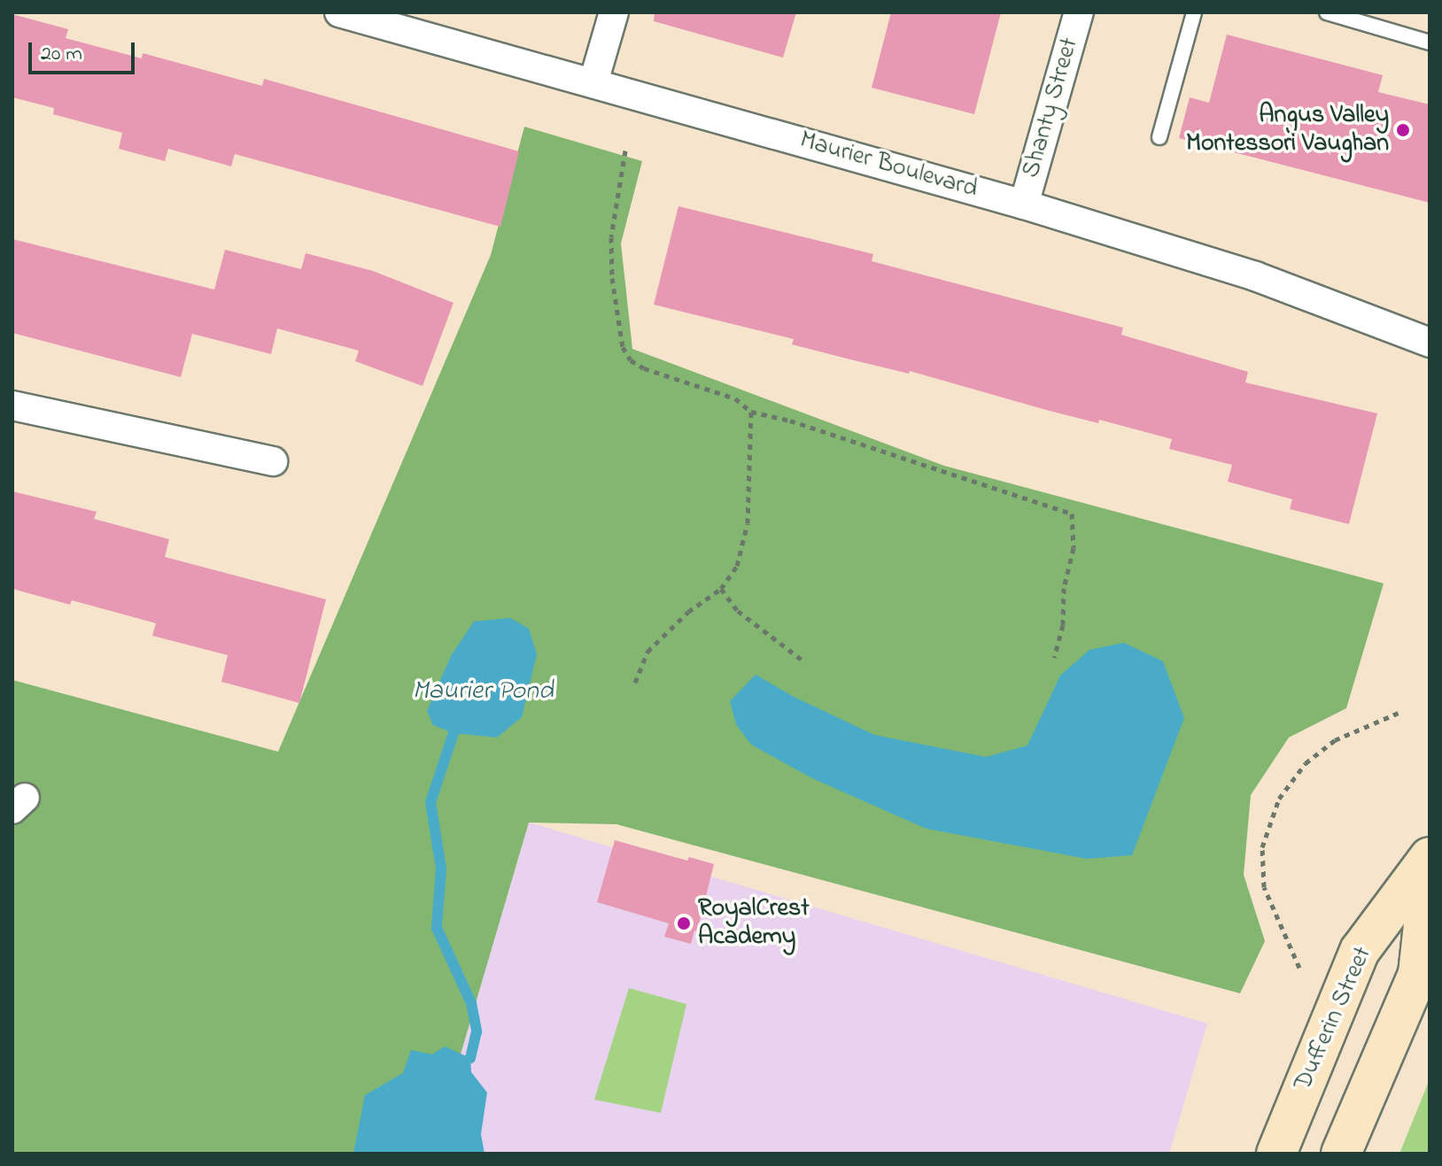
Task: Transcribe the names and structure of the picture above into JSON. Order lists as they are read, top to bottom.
{
  "streets": {
    "main road": ["Dufferin Street"],
    "street": ["Shanty Street", "Maurier Boulevard"]
  },
  "crossings": [
    ["Shanty Street", "Maurier Boulevard"]
  ],
  "water": ["Maurier Pond"],
  "places": ["Angus Valley Montessori Vaughan", "RoyalCrest Academy"],
  "scale_bar": "20 m"
}
